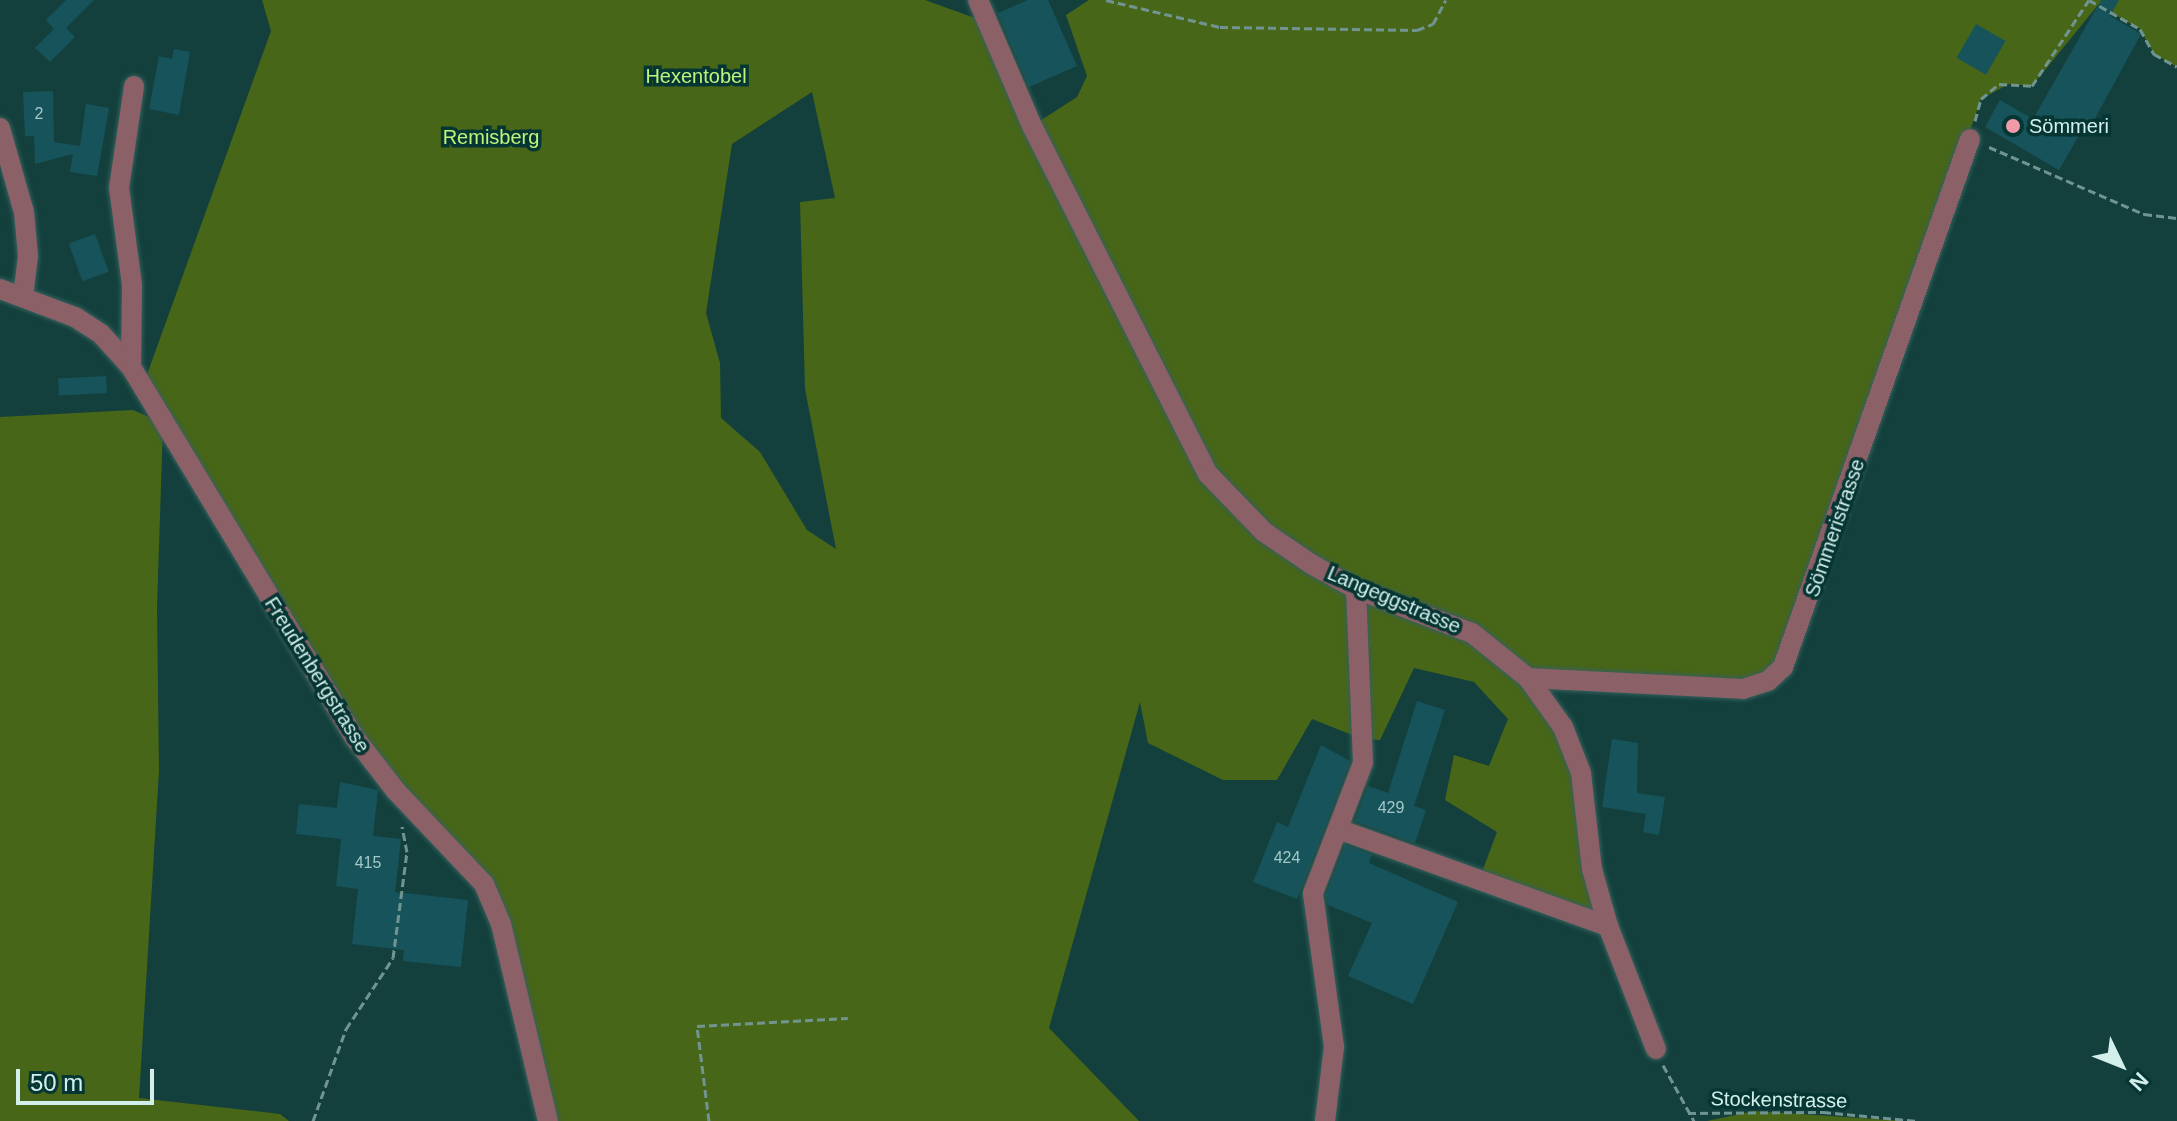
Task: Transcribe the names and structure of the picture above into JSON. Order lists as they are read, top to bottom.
{
  "streets": {
    "street": ["Sömmeristrasse", "Langeggstrasse", "Freudenbergstrasse"],
    "path": ["Stockenstrasse"]
  },
  "crossings": [
    ["Sömmeristrasse", "Langeggstrasse"]
  ],
  "parks": ["Hexentobel", "Remisberg"],
  "places": ["Sömmeri"],
  "house_numbers": [
    "2",
    "429",
    "424",
    "415"
  ],
  "scale_bar": "50 m",
  "north": "bottom right"
}
